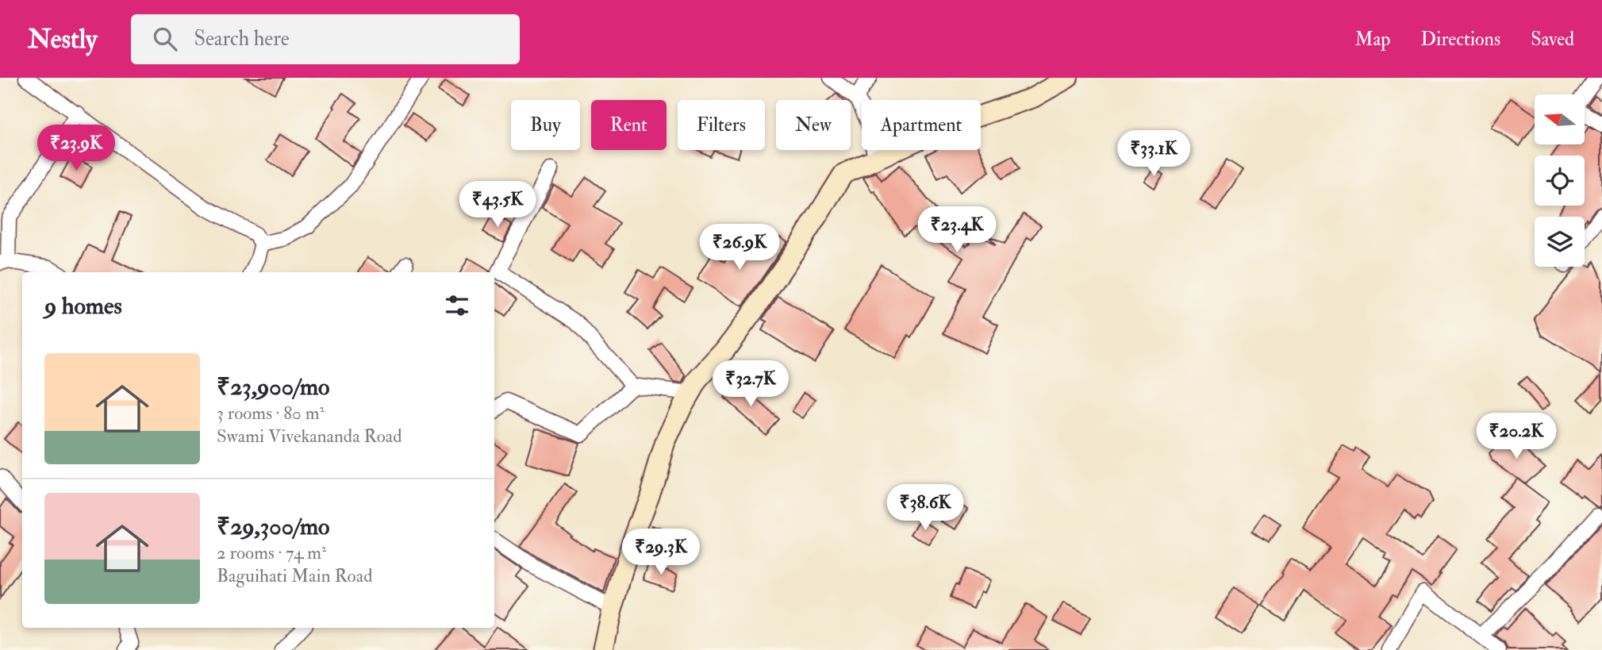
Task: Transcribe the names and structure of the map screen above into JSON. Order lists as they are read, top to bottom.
{
  "north": "left",
  "page": {
    "header": "Nestly",
    "search": "Search here",
    "nav": ["Map", "Directions", "Saved"],
    "chip": [
      "Buy",
      "Rent",
      "Filters",
      "New",
      "Apartment"
    ],
    "price": [
      "₹23.9K",
      "₹33.1K",
      "₹43.5K",
      "₹23.4K",
      "₹26.9K",
      "₹32.7K",
      "₹20.2K",
      "₹38.6K",
      "₹29.3K"
    ],
    "heading": "9 homes",
    "list": [
      {
        "name": "₹23,900/mo",
        "note": "3 rooms · 80 m² · Swami Vivekananda Road"
      },
      {
        "name": "₹29,300/mo",
        "note": "2 rooms · 74 m² · Baguihati Main Road"
      }
    ]
  }
}
